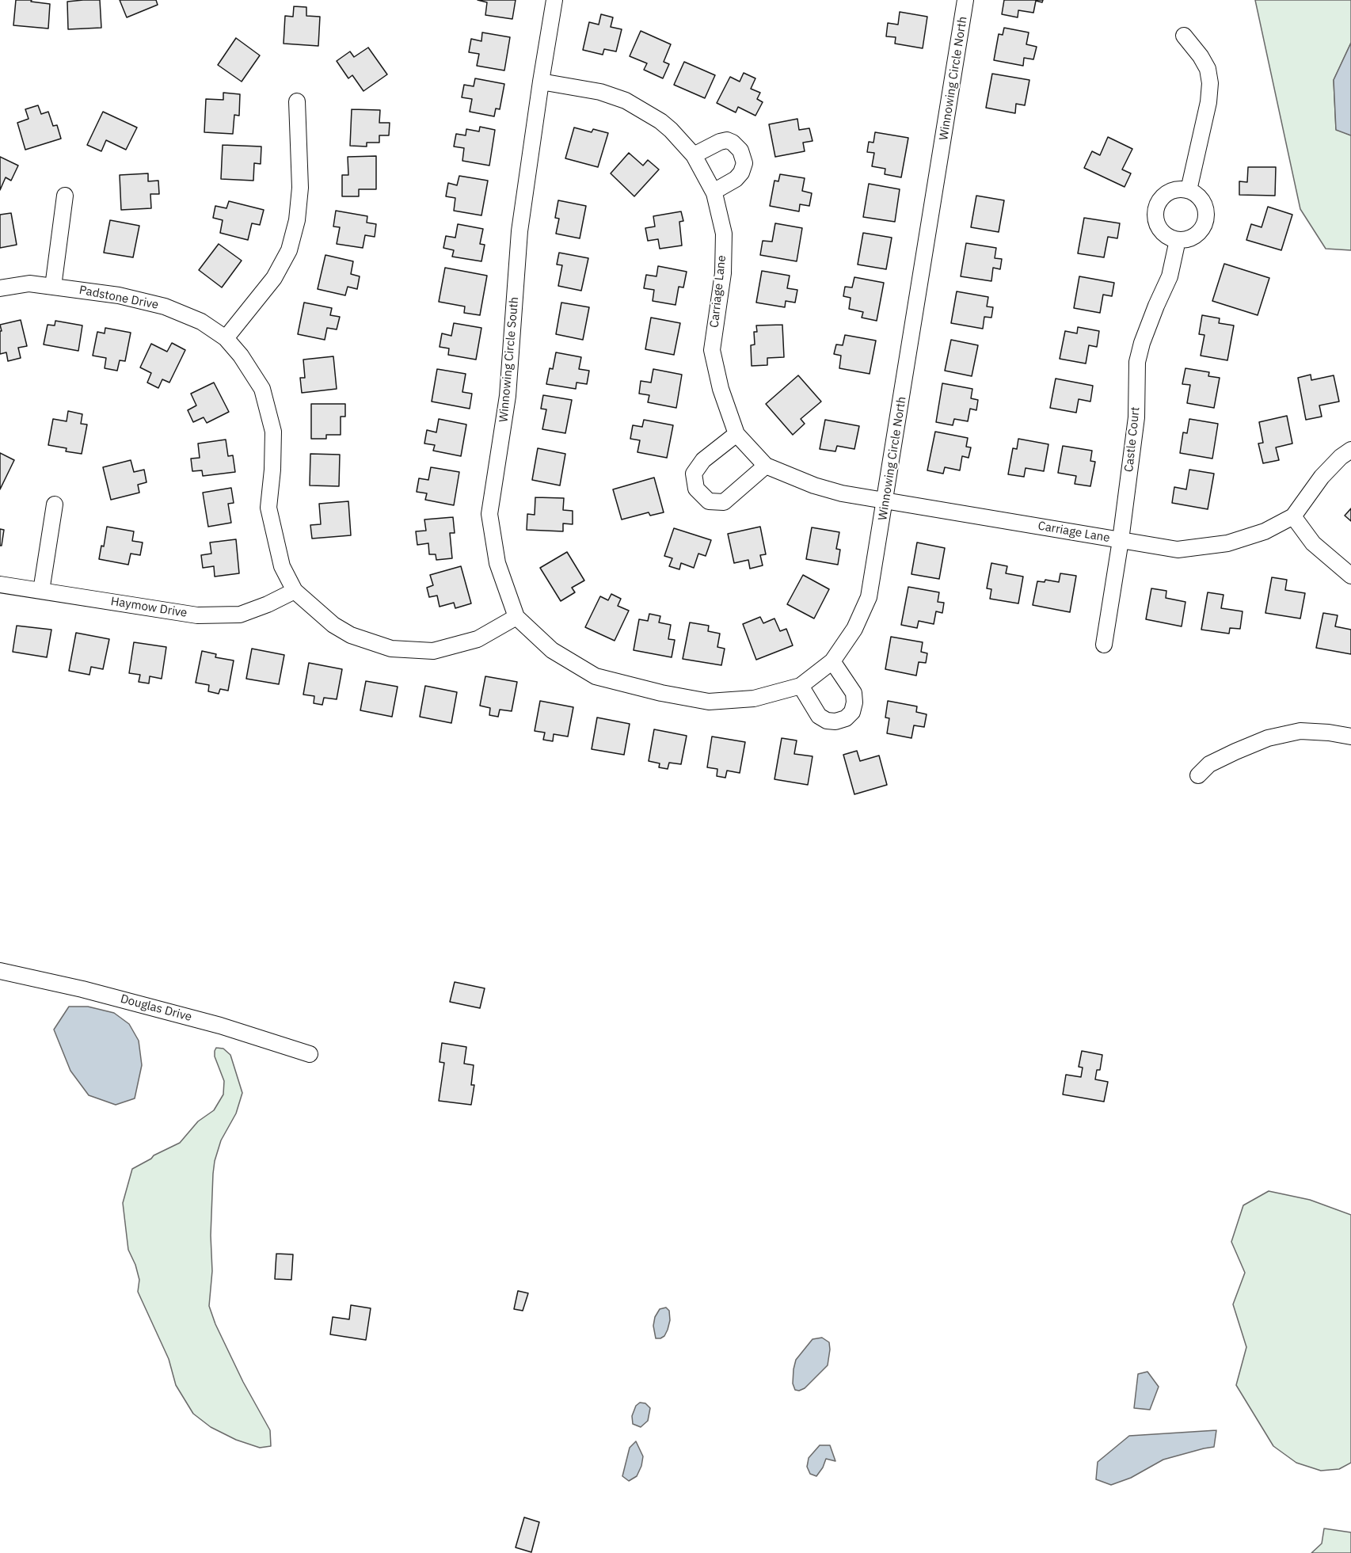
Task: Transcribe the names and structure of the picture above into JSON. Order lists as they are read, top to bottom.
{
  "streets": {
    "street": [
      "Winnowing Circle North",
      "Carriage Lane",
      "Padstone Drive",
      "Winnowing Circle South",
      "Castle Court",
      "Haymow Drive",
      "Douglas Drive"
    ]
  },
  "crossings": [
    ["Winnowing Circle North", "Carriage Lane"],
    ["Winnowing Circle North", "Winnowing Circle South"],
    ["Carriage Lane", "Winnowing Circle South"],
    ["Carriage Lane", "Castle Court"],
    ["Padstone Drive", "Winnowing Circle South"],
    ["Padstone Drive", "Haymow Drive"]
  ]
}
